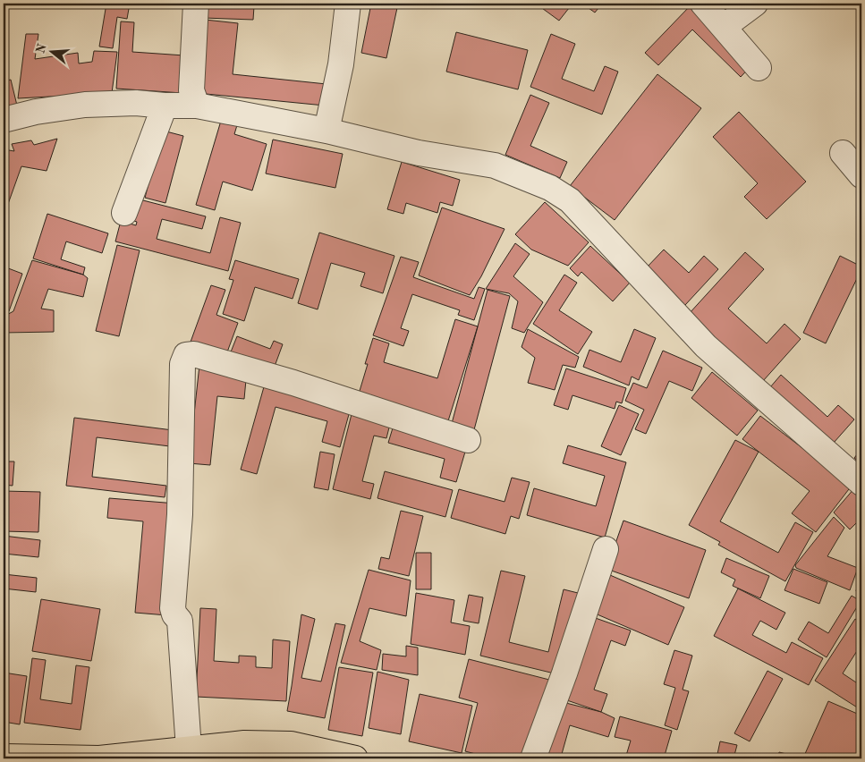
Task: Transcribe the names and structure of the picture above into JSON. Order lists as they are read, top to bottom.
{
  "north": "left"
}
